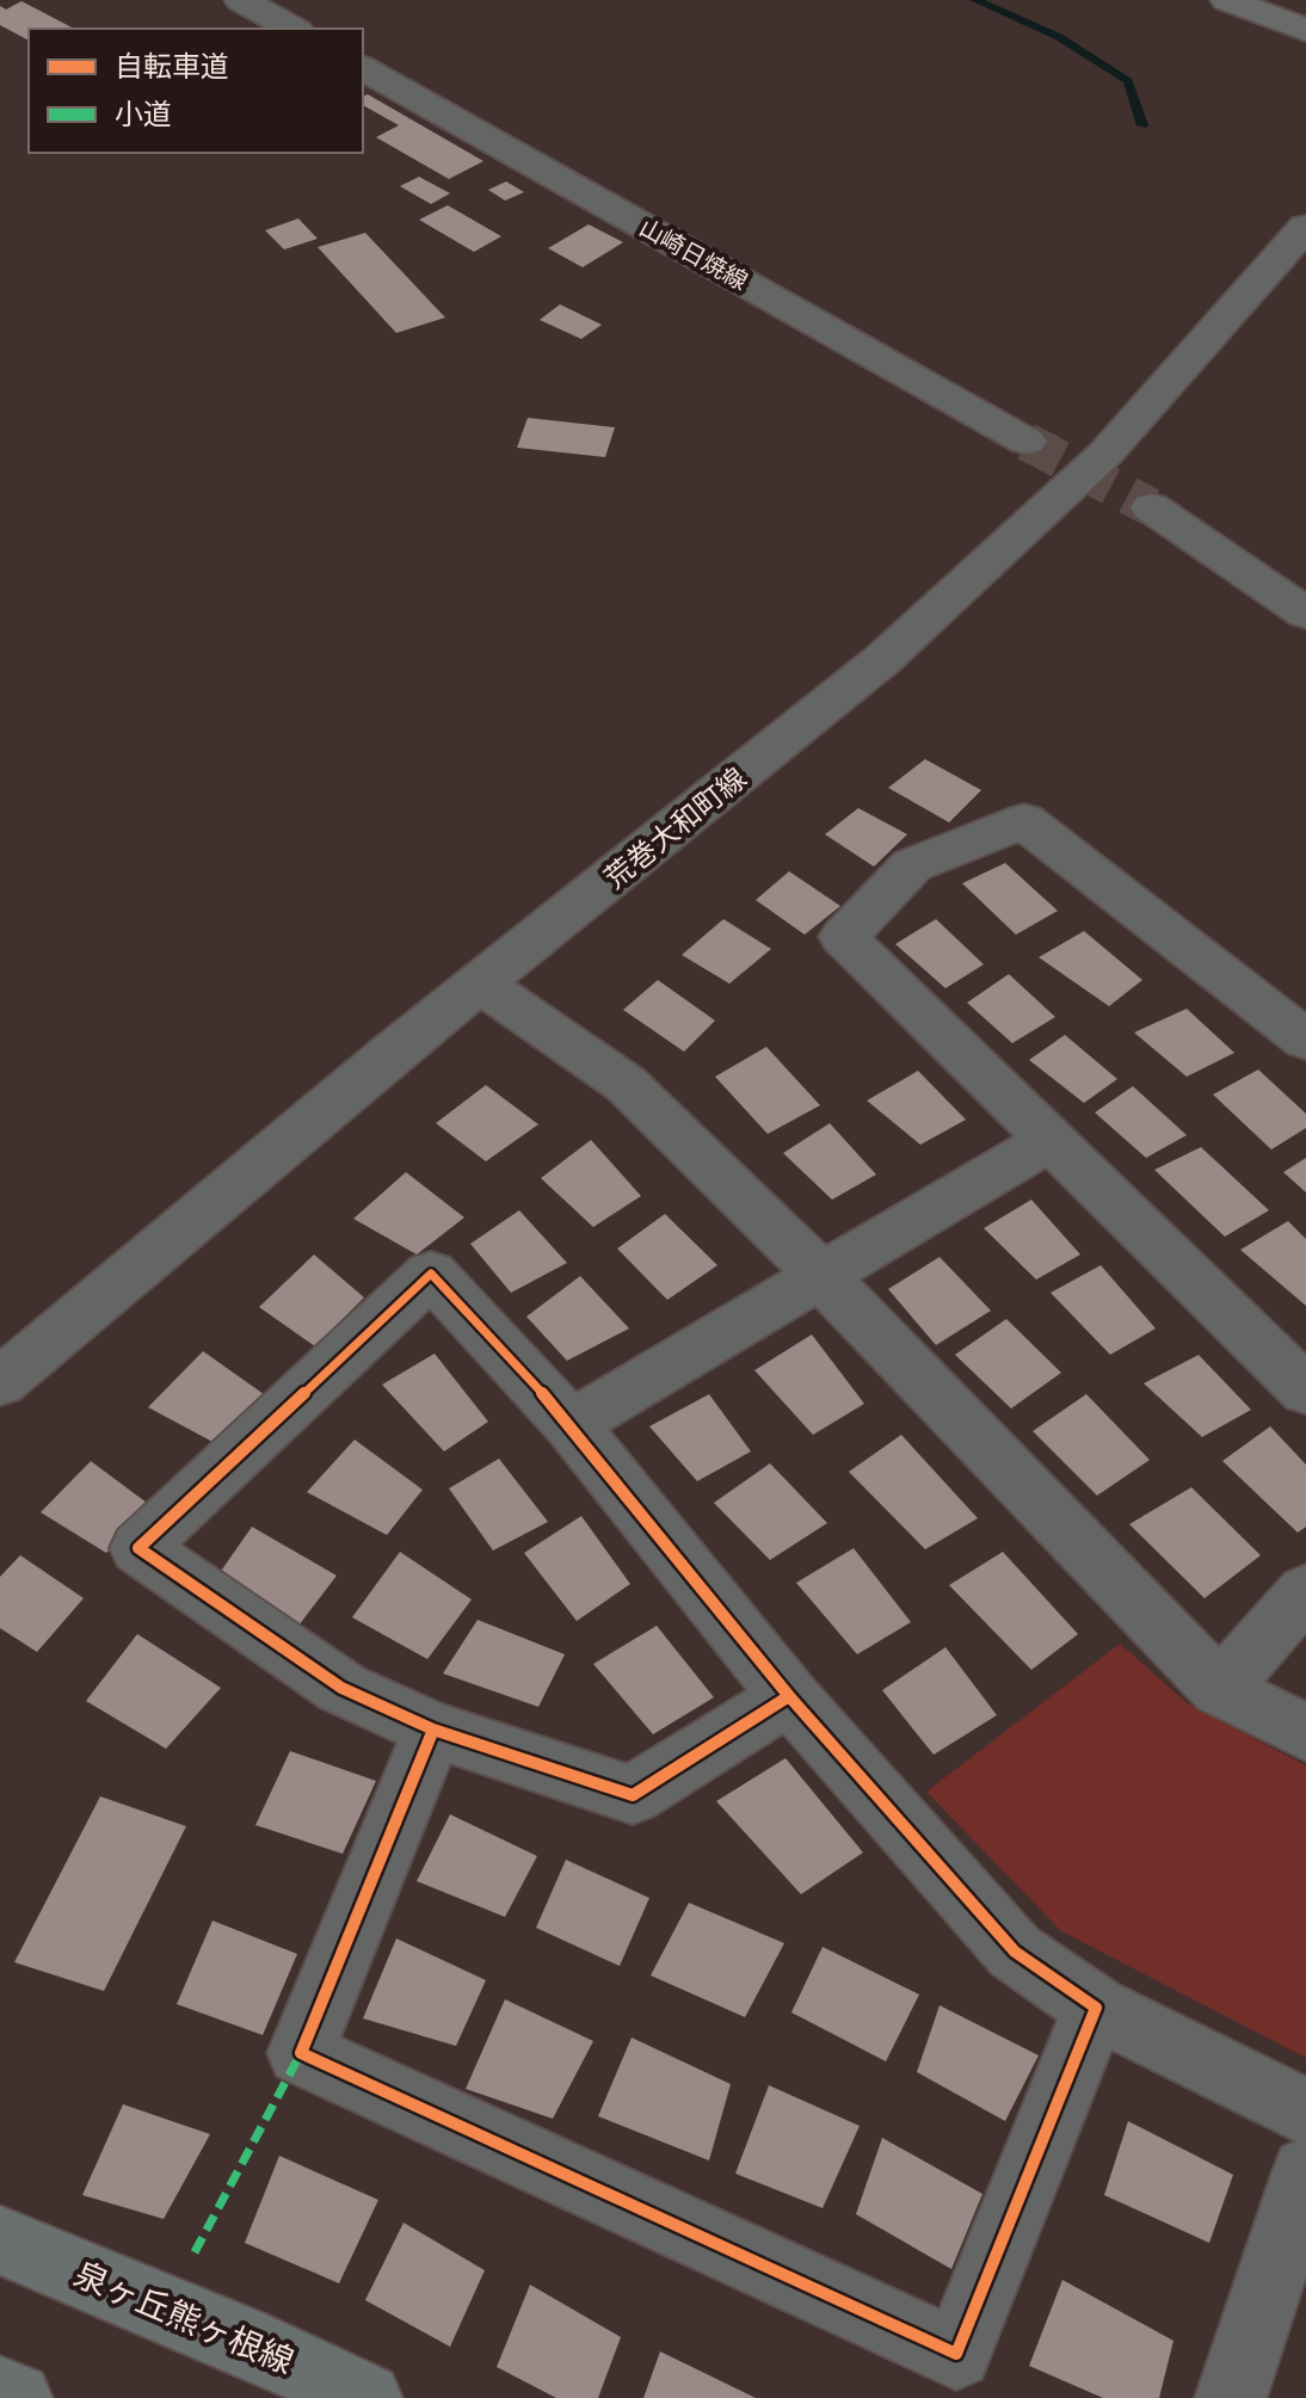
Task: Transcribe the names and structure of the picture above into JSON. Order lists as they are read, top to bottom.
{
  "streets": {
    "main road": ["泉ヶ丘熊ヶ根線"],
    "street": ["山崎日焼線", "荒巻大和町線"]
  },
  "legend": ["自転車道", "小道"]
}
